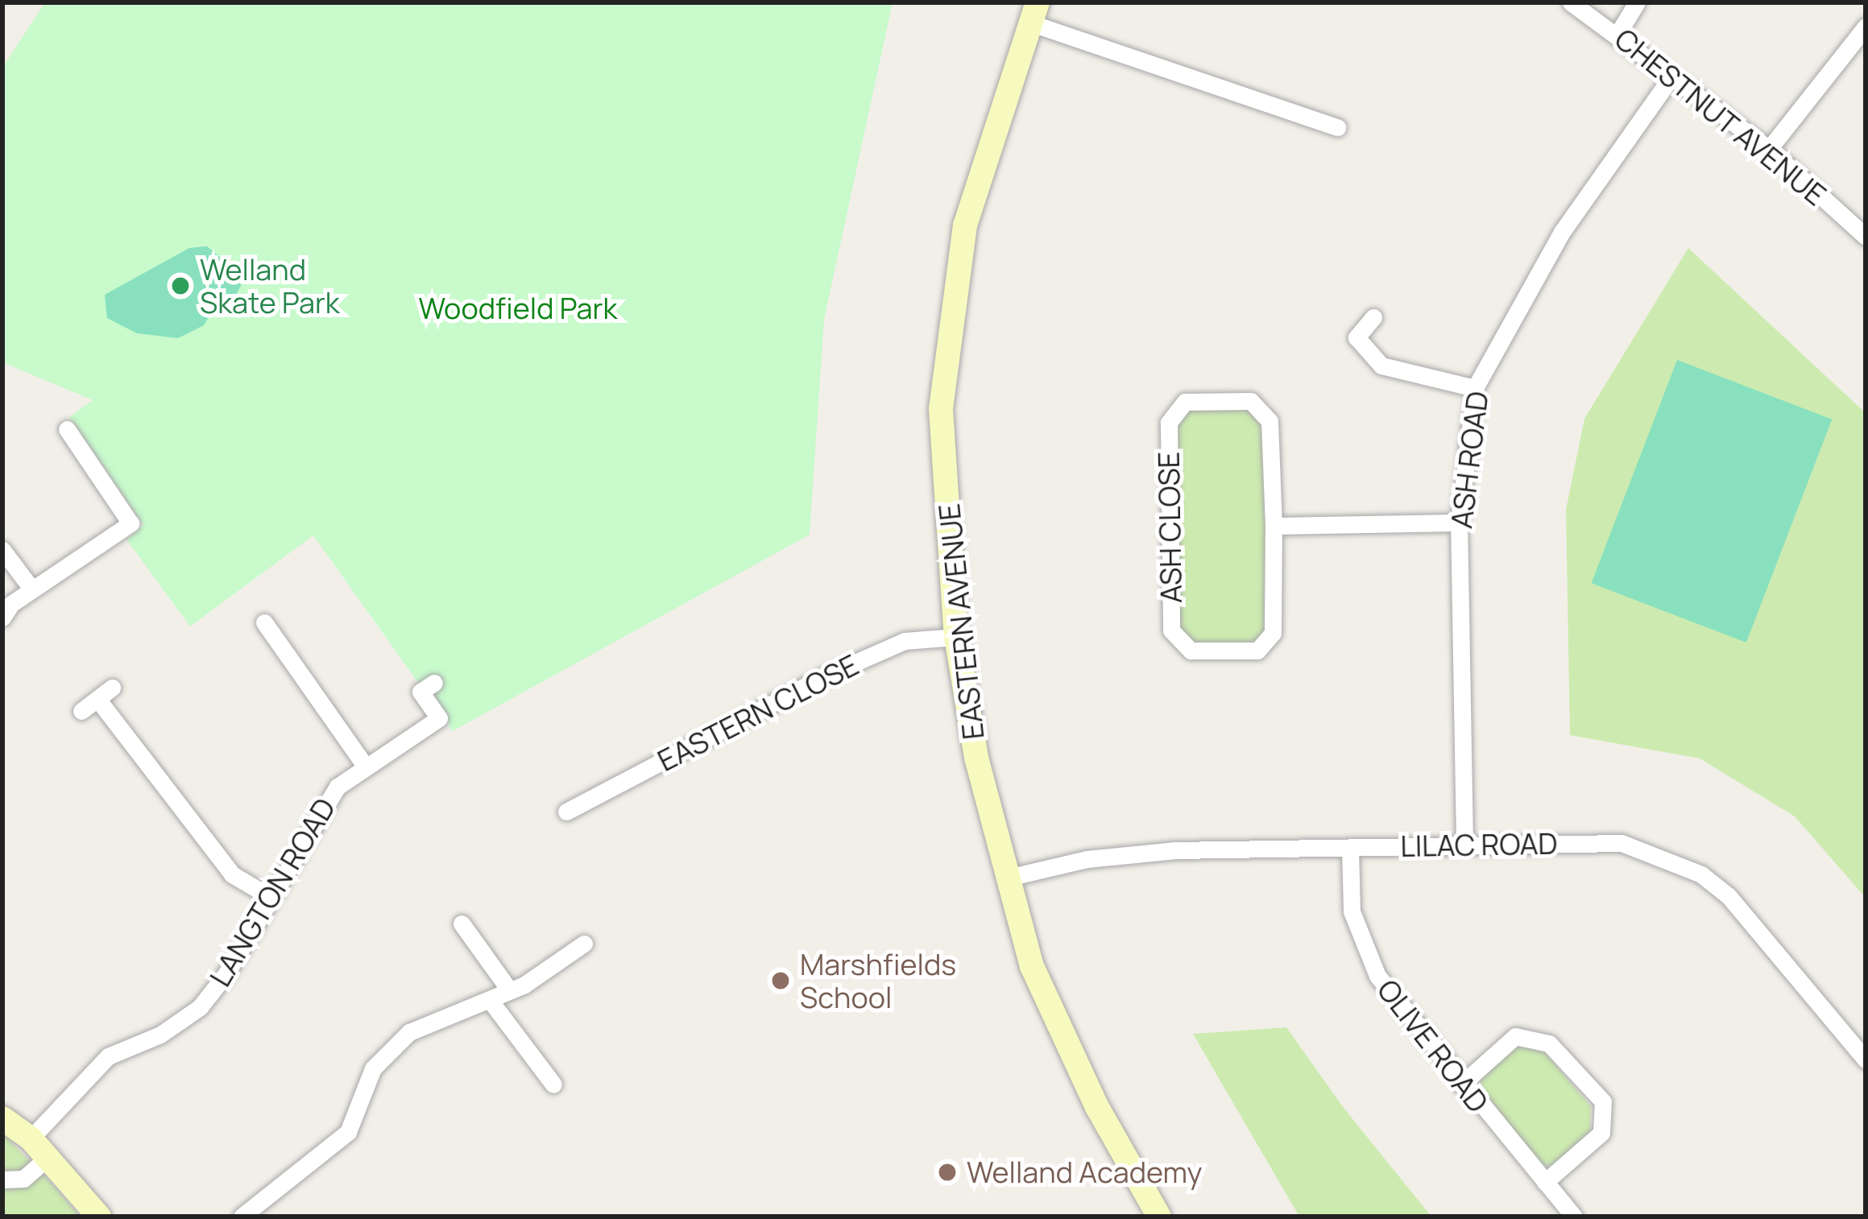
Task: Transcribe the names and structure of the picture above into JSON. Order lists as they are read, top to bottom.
{
  "streets": {
    "street": [
      "CHESTNUT AVENUE",
      "ASH ROAD",
      "ASH CLOSE",
      "EASTERN AVENUE",
      "EASTERN CLOSE",
      "LILAC ROAD",
      "LANGTON ROAD",
      "OLIVE ROAD"
    ]
  },
  "crossings": [
    ["CHESTNUT AVENUE", "ASH ROAD"],
    ["ASH ROAD", "LILAC ROAD"],
    ["EASTERN AVENUE", "EASTERN CLOSE"],
    ["EASTERN AVENUE", "LILAC ROAD"],
    ["LILAC ROAD", "OLIVE ROAD"]
  ],
  "parks": ["Woodfield Park"],
  "places": ["Welland Skate Park", "Marshfields School", "Welland Academy"]
}
